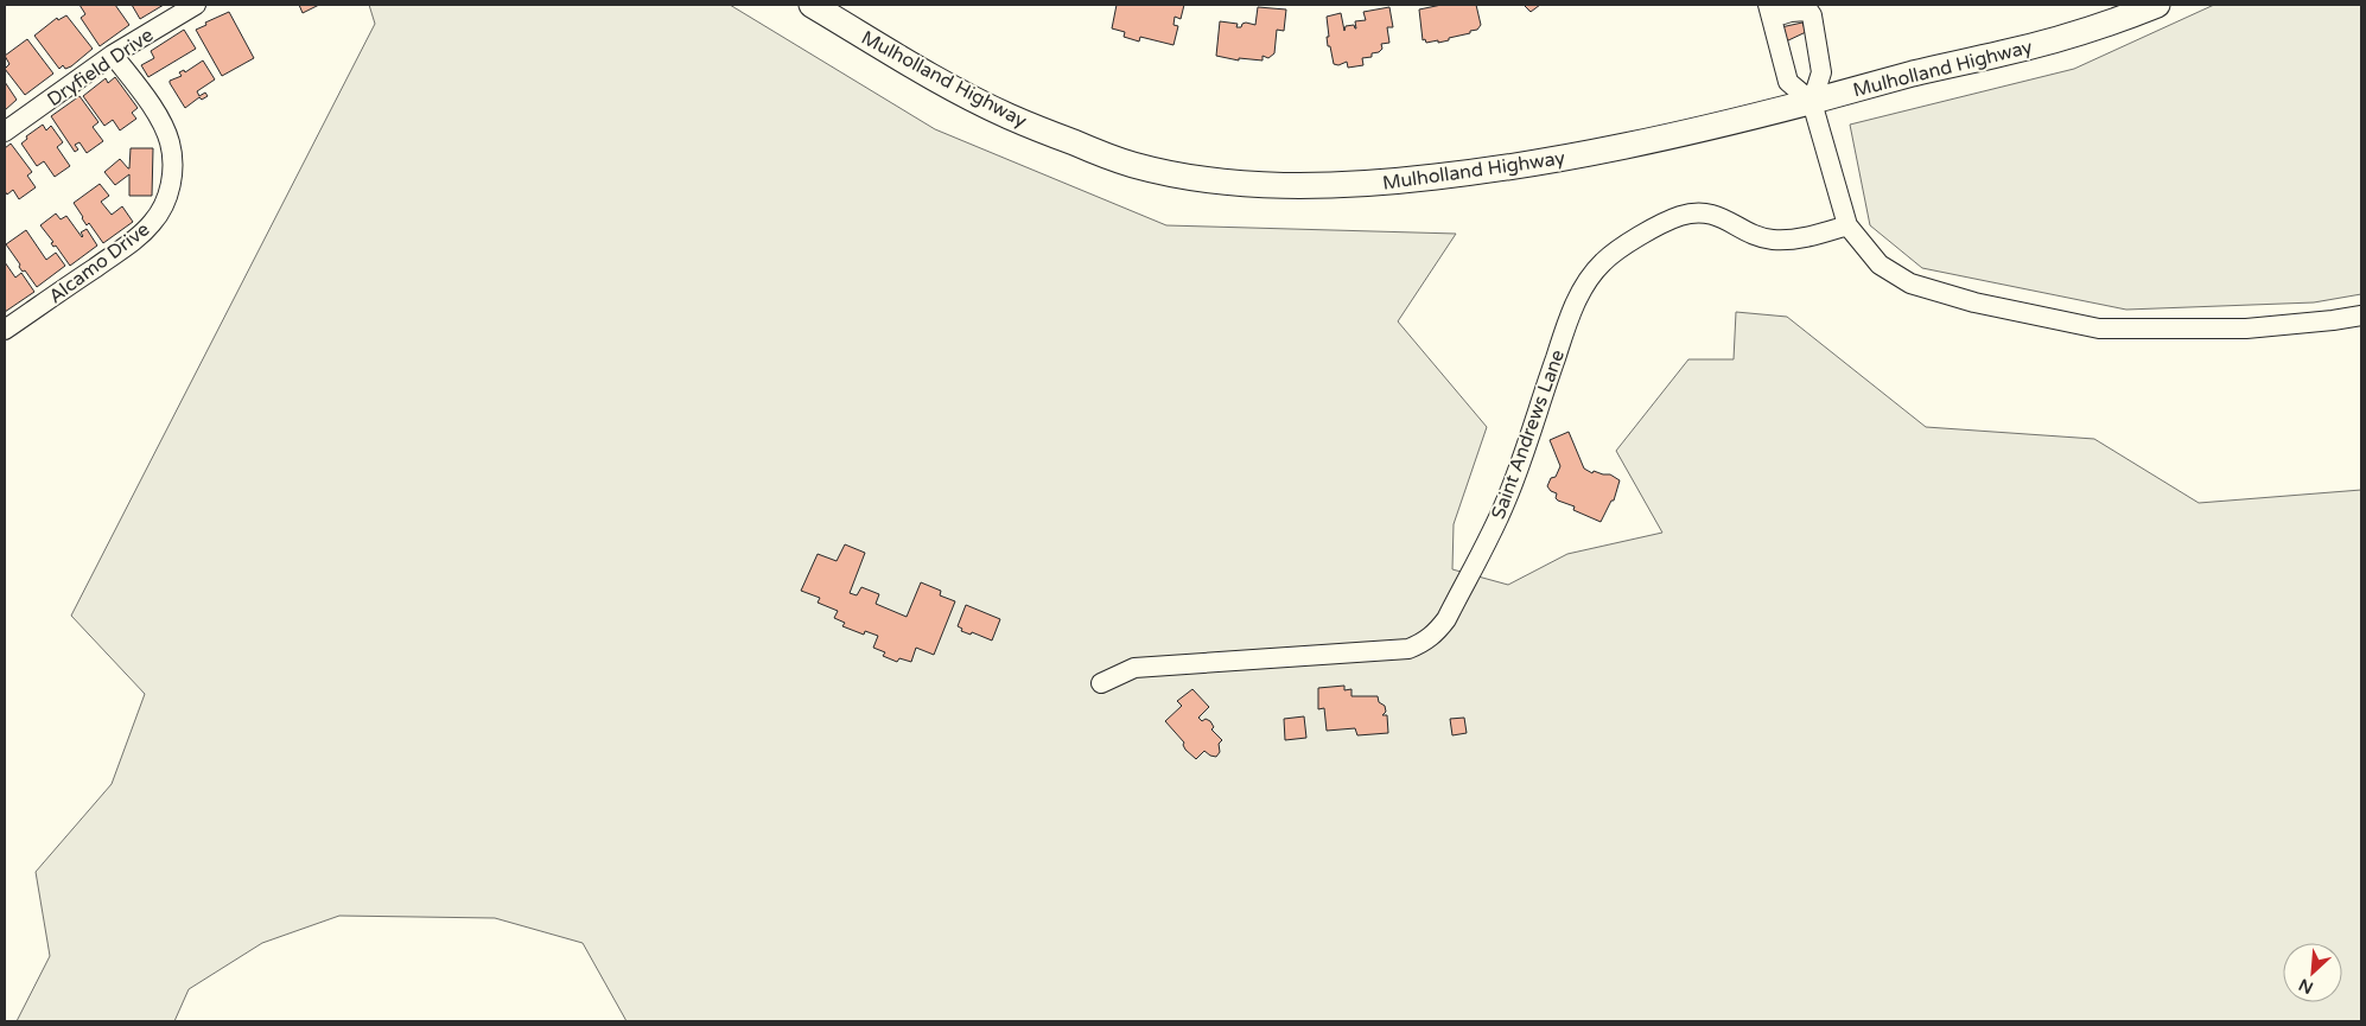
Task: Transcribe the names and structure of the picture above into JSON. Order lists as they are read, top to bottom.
{
  "streets": {
    "main road": ["Mulholland Highway"],
    "street": ["Dryfield Drive", "Alcamo Drive", "Saint Andrews Lane"]
  },
  "crossings": [
    ["Dryfield Drive", "Alcamo Drive"]
  ],
  "north": "bottom left"
}
